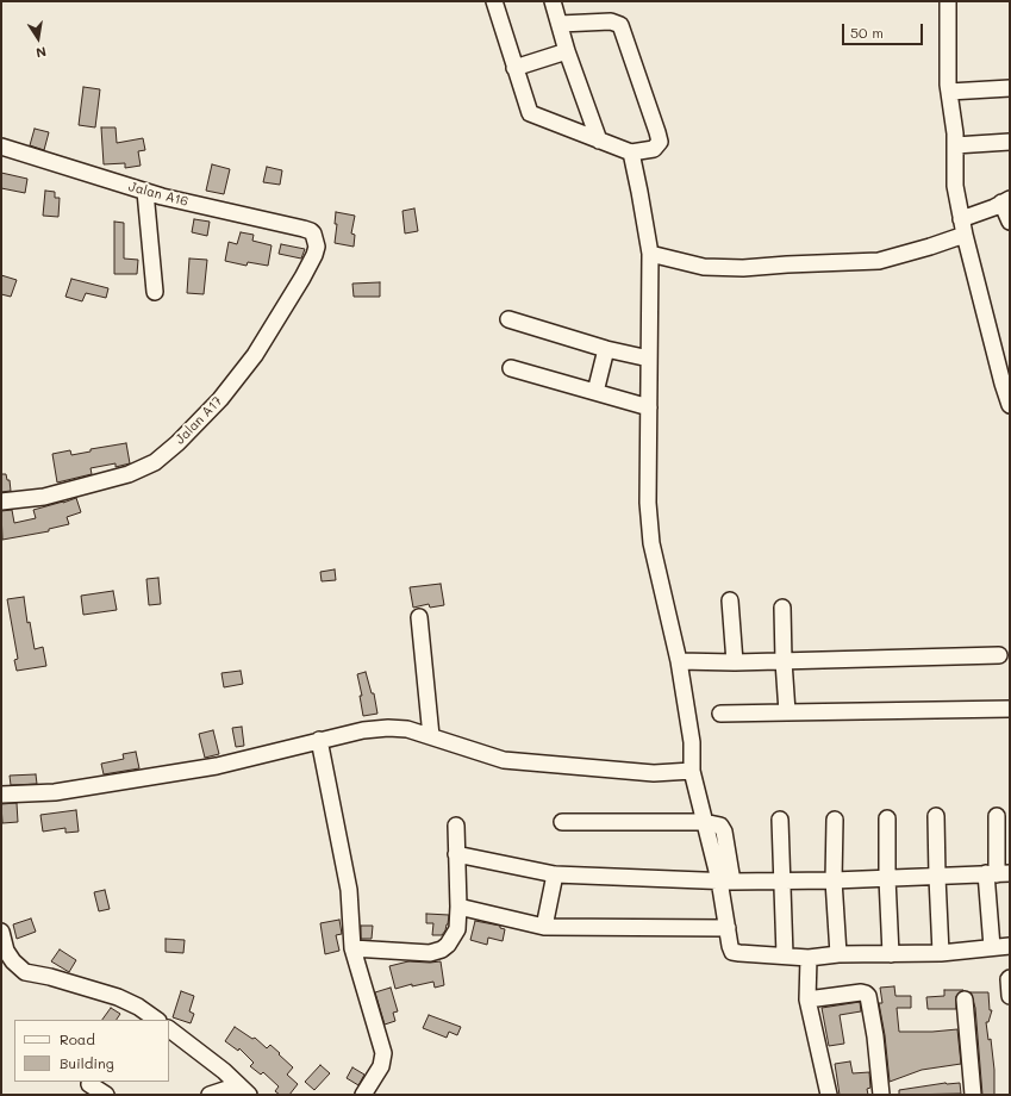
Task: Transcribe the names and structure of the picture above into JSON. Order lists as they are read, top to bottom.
{
  "streets": {
    "street": ["Jalan A16", "Jalan A17"]
  },
  "crossings": [
    ["Jalan A16", "Jalan A17"]
  ],
  "legend": ["Road", "Building"],
  "scale_bar": "50 m",
  "north": "bottom"
}
